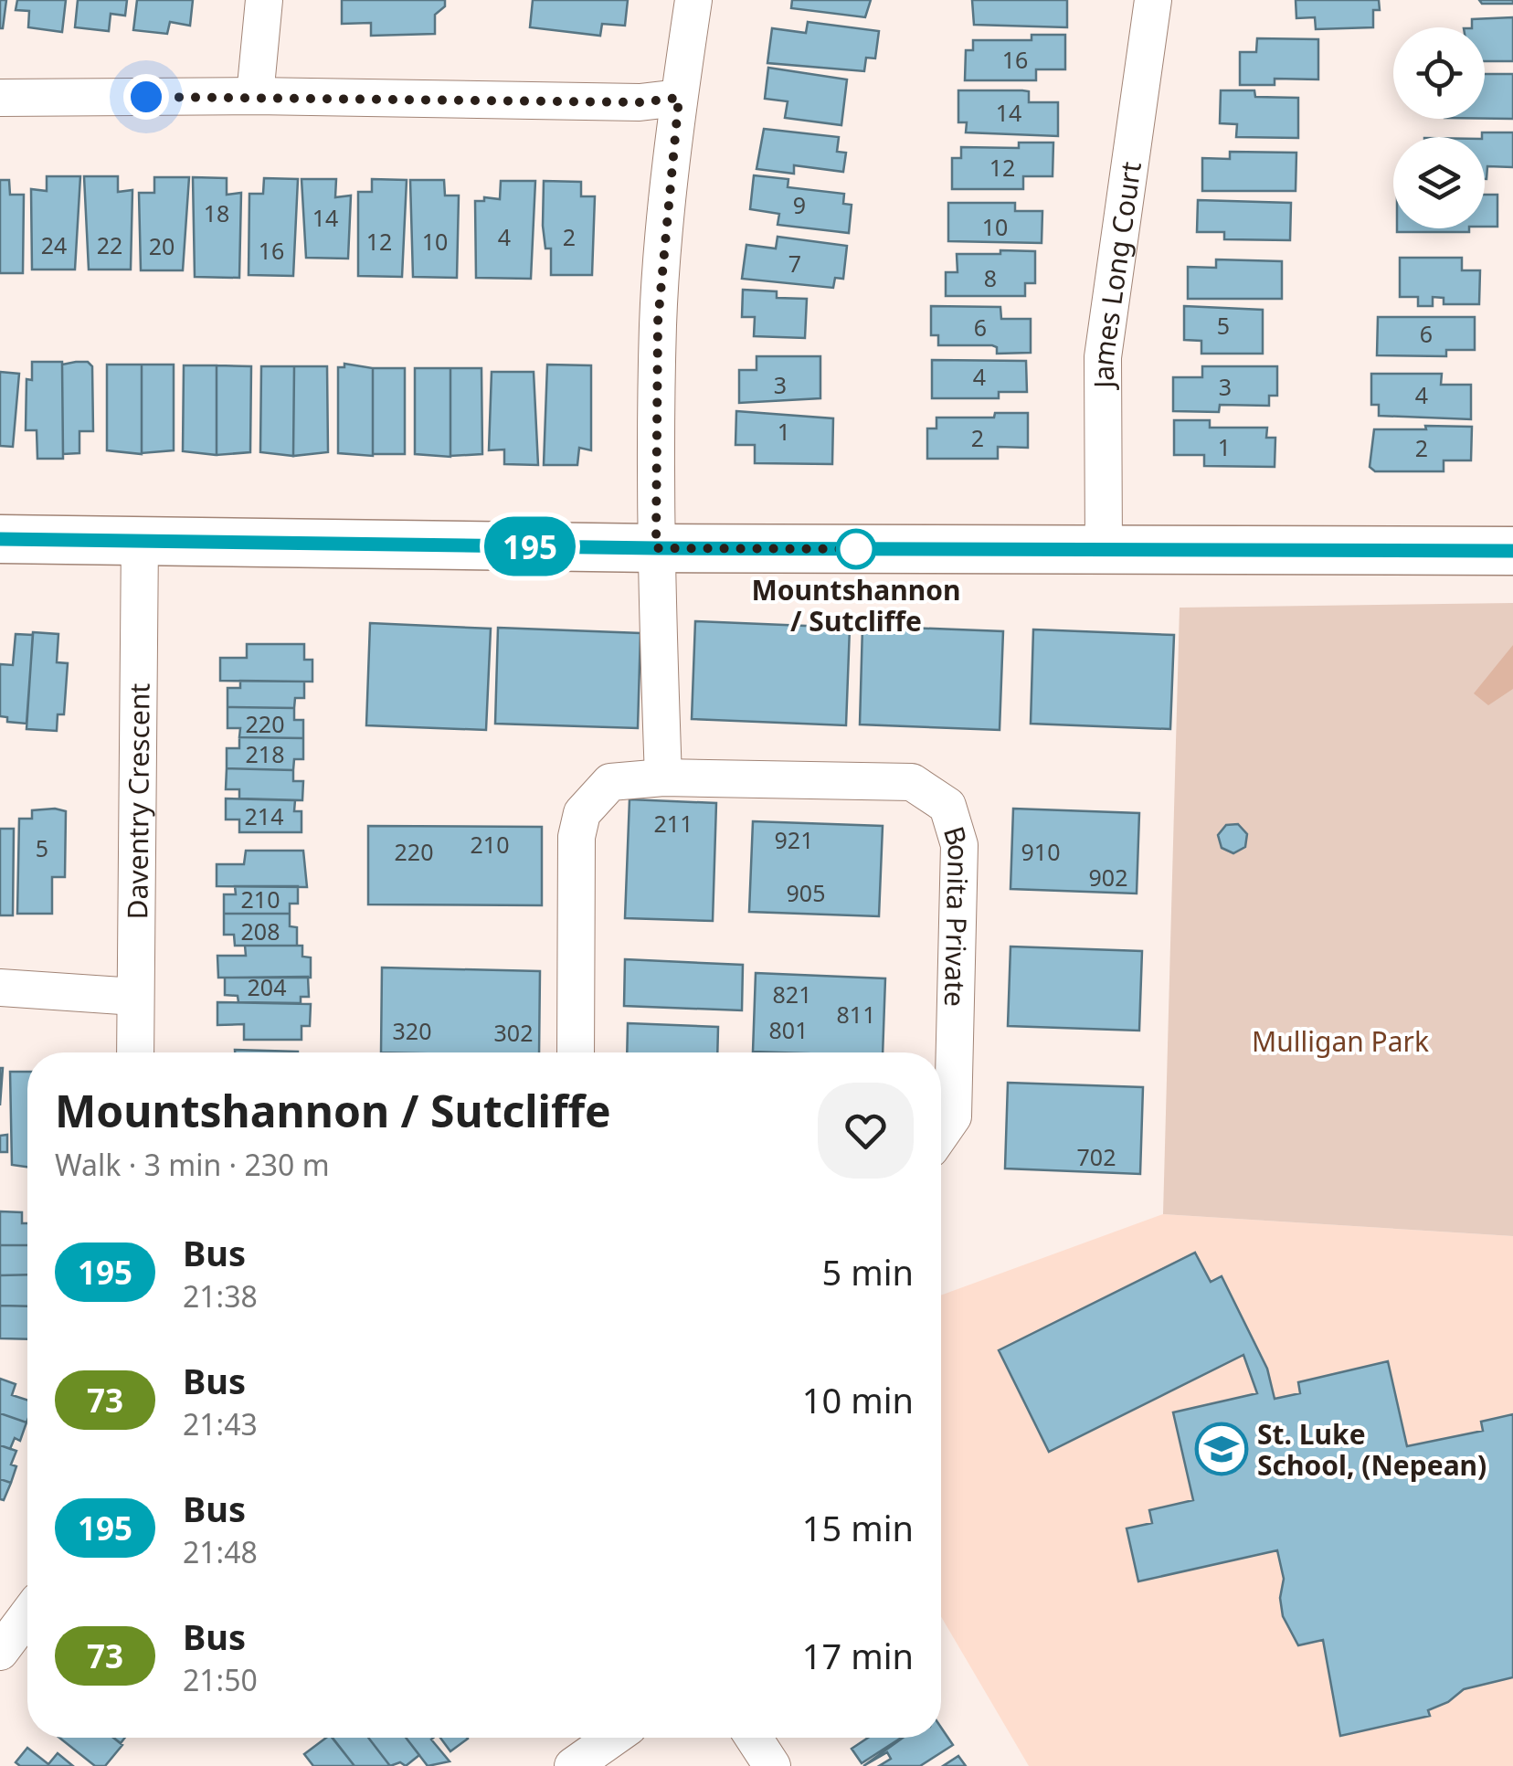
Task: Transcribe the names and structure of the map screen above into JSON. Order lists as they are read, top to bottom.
{
  "streets": {
    "street": ["James Long Court", "Daventry Crescent", "Bonita Private"]
  },
  "parks": ["Mulligan Park"],
  "places": {
    "other": ["Mountshannon / Sutcliffe"],
    "school or university": ["St. Luke School, (Nepean)"]
  },
  "lines": ["bus line 195"],
  "house_numbers": [
    "16",
    "14",
    "12",
    "9",
    "18",
    "14",
    "10",
    "4",
    "2",
    "12",
    "10",
    "24",
    "22",
    "20",
    "16",
    "7",
    "8",
    "5",
    "6",
    "6",
    "4",
    "3",
    "3",
    "4",
    "1",
    "2",
    "1",
    "2",
    "220",
    "218",
    "214",
    "211",
    "921",
    "210",
    "5",
    "220",
    "910",
    "902",
    "905",
    "210",
    "208",
    "204",
    "821",
    "811",
    "801",
    "320",
    "302",
    "702"
  ],
  "page": {
    "on_map": "195",
    "heading": ["Mountshannon / Sutcliffe", "Walk · 3 min · 230 m"],
    "list": [
      {
        "mark": "195",
        "name": "Bus",
        "note": "21:38",
        "value": "5 min"
      },
      {
        "mark": "73",
        "name": "Bus",
        "note": "21:43",
        "value": "10 min"
      },
      {
        "mark": "195",
        "name": "Bus",
        "note": "21:48",
        "value": "15 min"
      },
      {
        "mark": "73",
        "name": "Bus",
        "note": "21:50",
        "value": "17 min"
      }
    ]
  }
}
